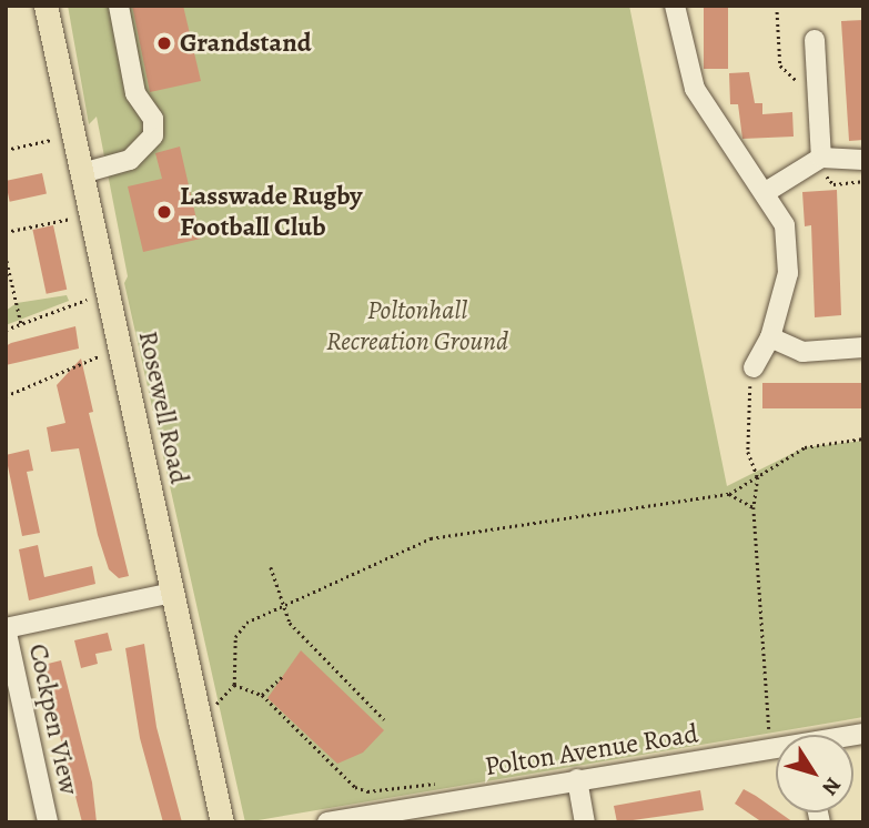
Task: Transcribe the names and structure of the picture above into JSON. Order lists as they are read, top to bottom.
{
  "streets": {
    "main road": ["Rosewell Road"],
    "street": ["Cockpen View", "Polton Avenue Road"]
  },
  "parks": ["Poltonhall Recreation Ground"],
  "places": ["Grandstand", "Lasswade Rugby Football Club"],
  "north": "bottom right"
}
